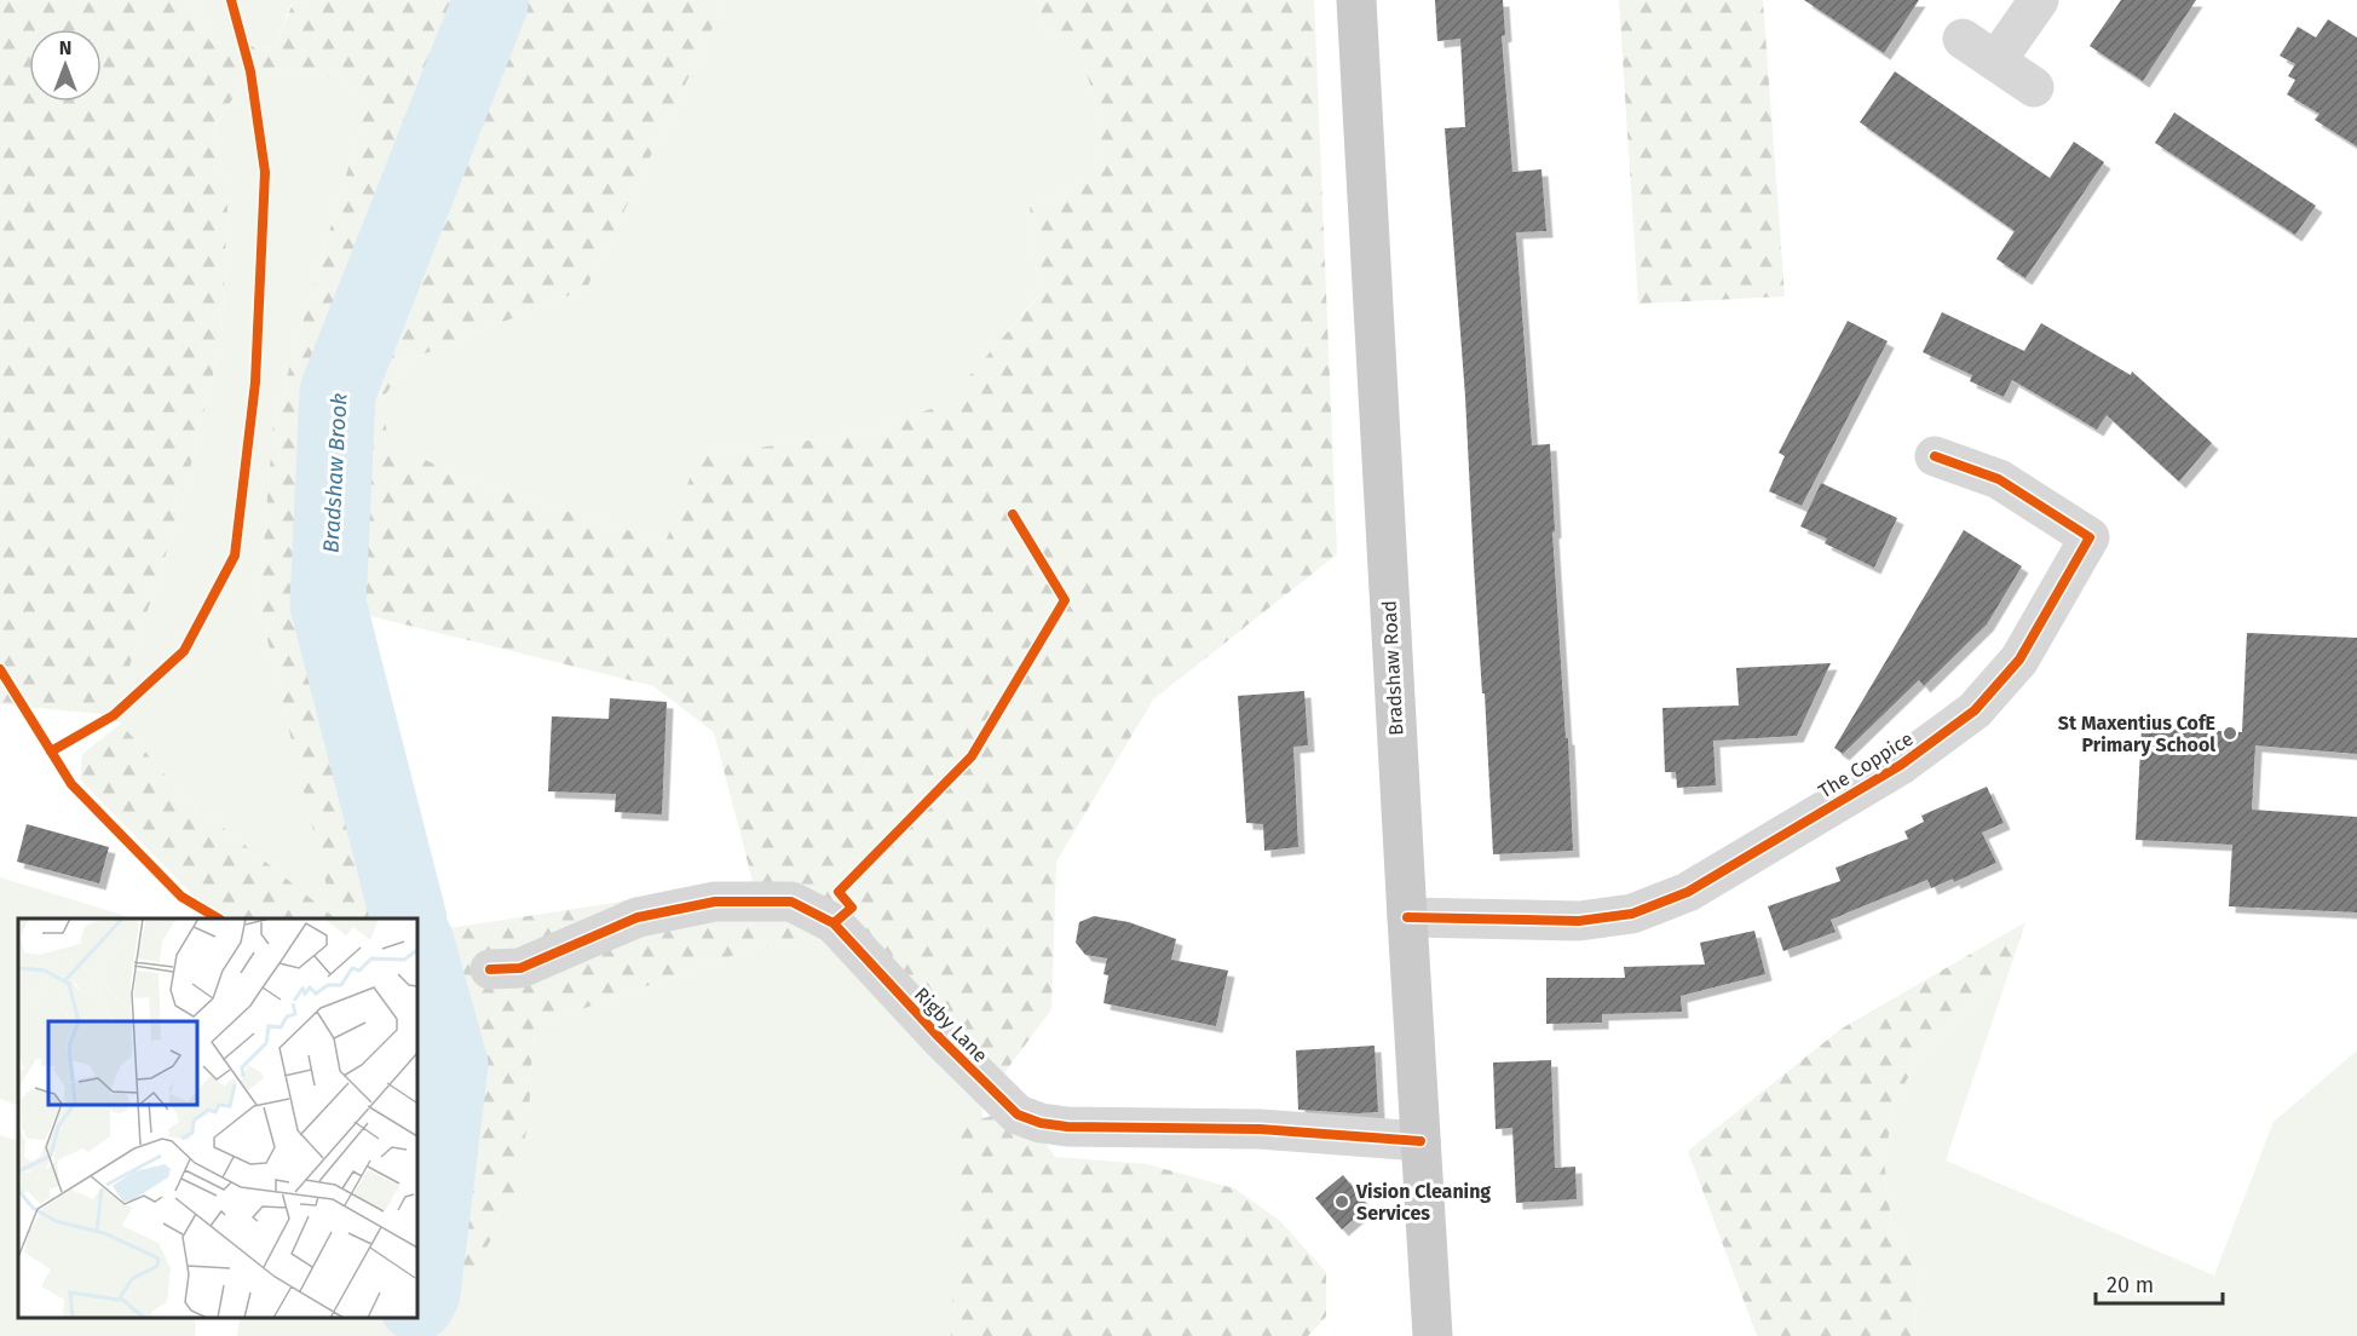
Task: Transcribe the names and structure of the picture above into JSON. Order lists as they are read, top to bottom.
{
  "streets": {
    "main road": ["Bradshaw Road"],
    "street": ["The Coppice", "Rigby Lane"]
  },
  "crossings": [
    ["Bradshaw Road", "The Coppice"],
    ["Bradshaw Road", "Rigby Lane"]
  ],
  "water": ["Bradshaw Brook"],
  "places": ["St Maxentius CofE Primary School", "Vision Cleaning Services"],
  "scale_bar": "20 m",
  "north": "top"
}
